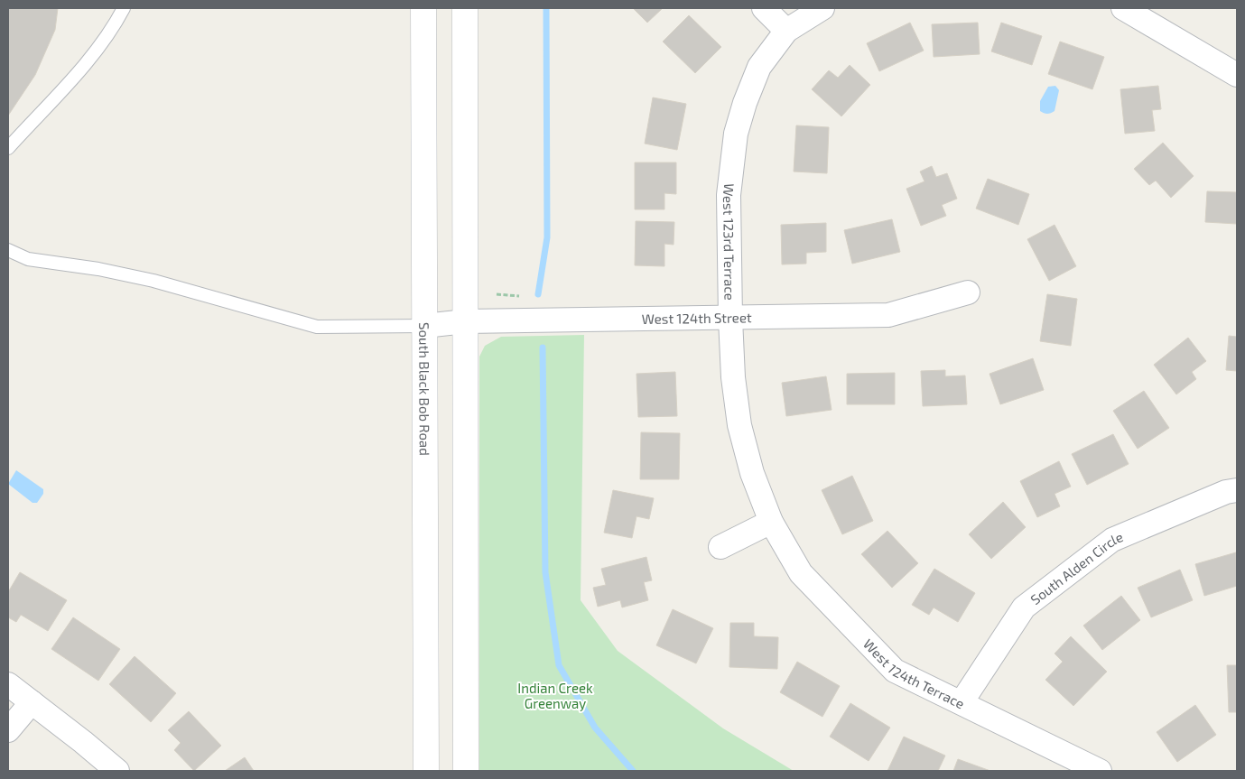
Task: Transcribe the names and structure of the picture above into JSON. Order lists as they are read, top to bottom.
{
  "streets": {
    "main road": ["South Black Bob Road"],
    "street": [
      "West 123rd Terrace",
      "West 124th Street",
      "South Alden Circle",
      "West 124th Terrace"
    ]
  },
  "crossings": [
    ["West 123rd Terrace", "West 124th Street"],
    ["West 123rd Terrace", "West 124th Terrace"],
    ["West 124th Street", "South Black Bob Road"],
    ["West 124th Street", "West 124th Terrace"],
    ["South Alden Circle", "West 124th Terrace"]
  ],
  "parks": ["Indian Creek Greenway"]
}
